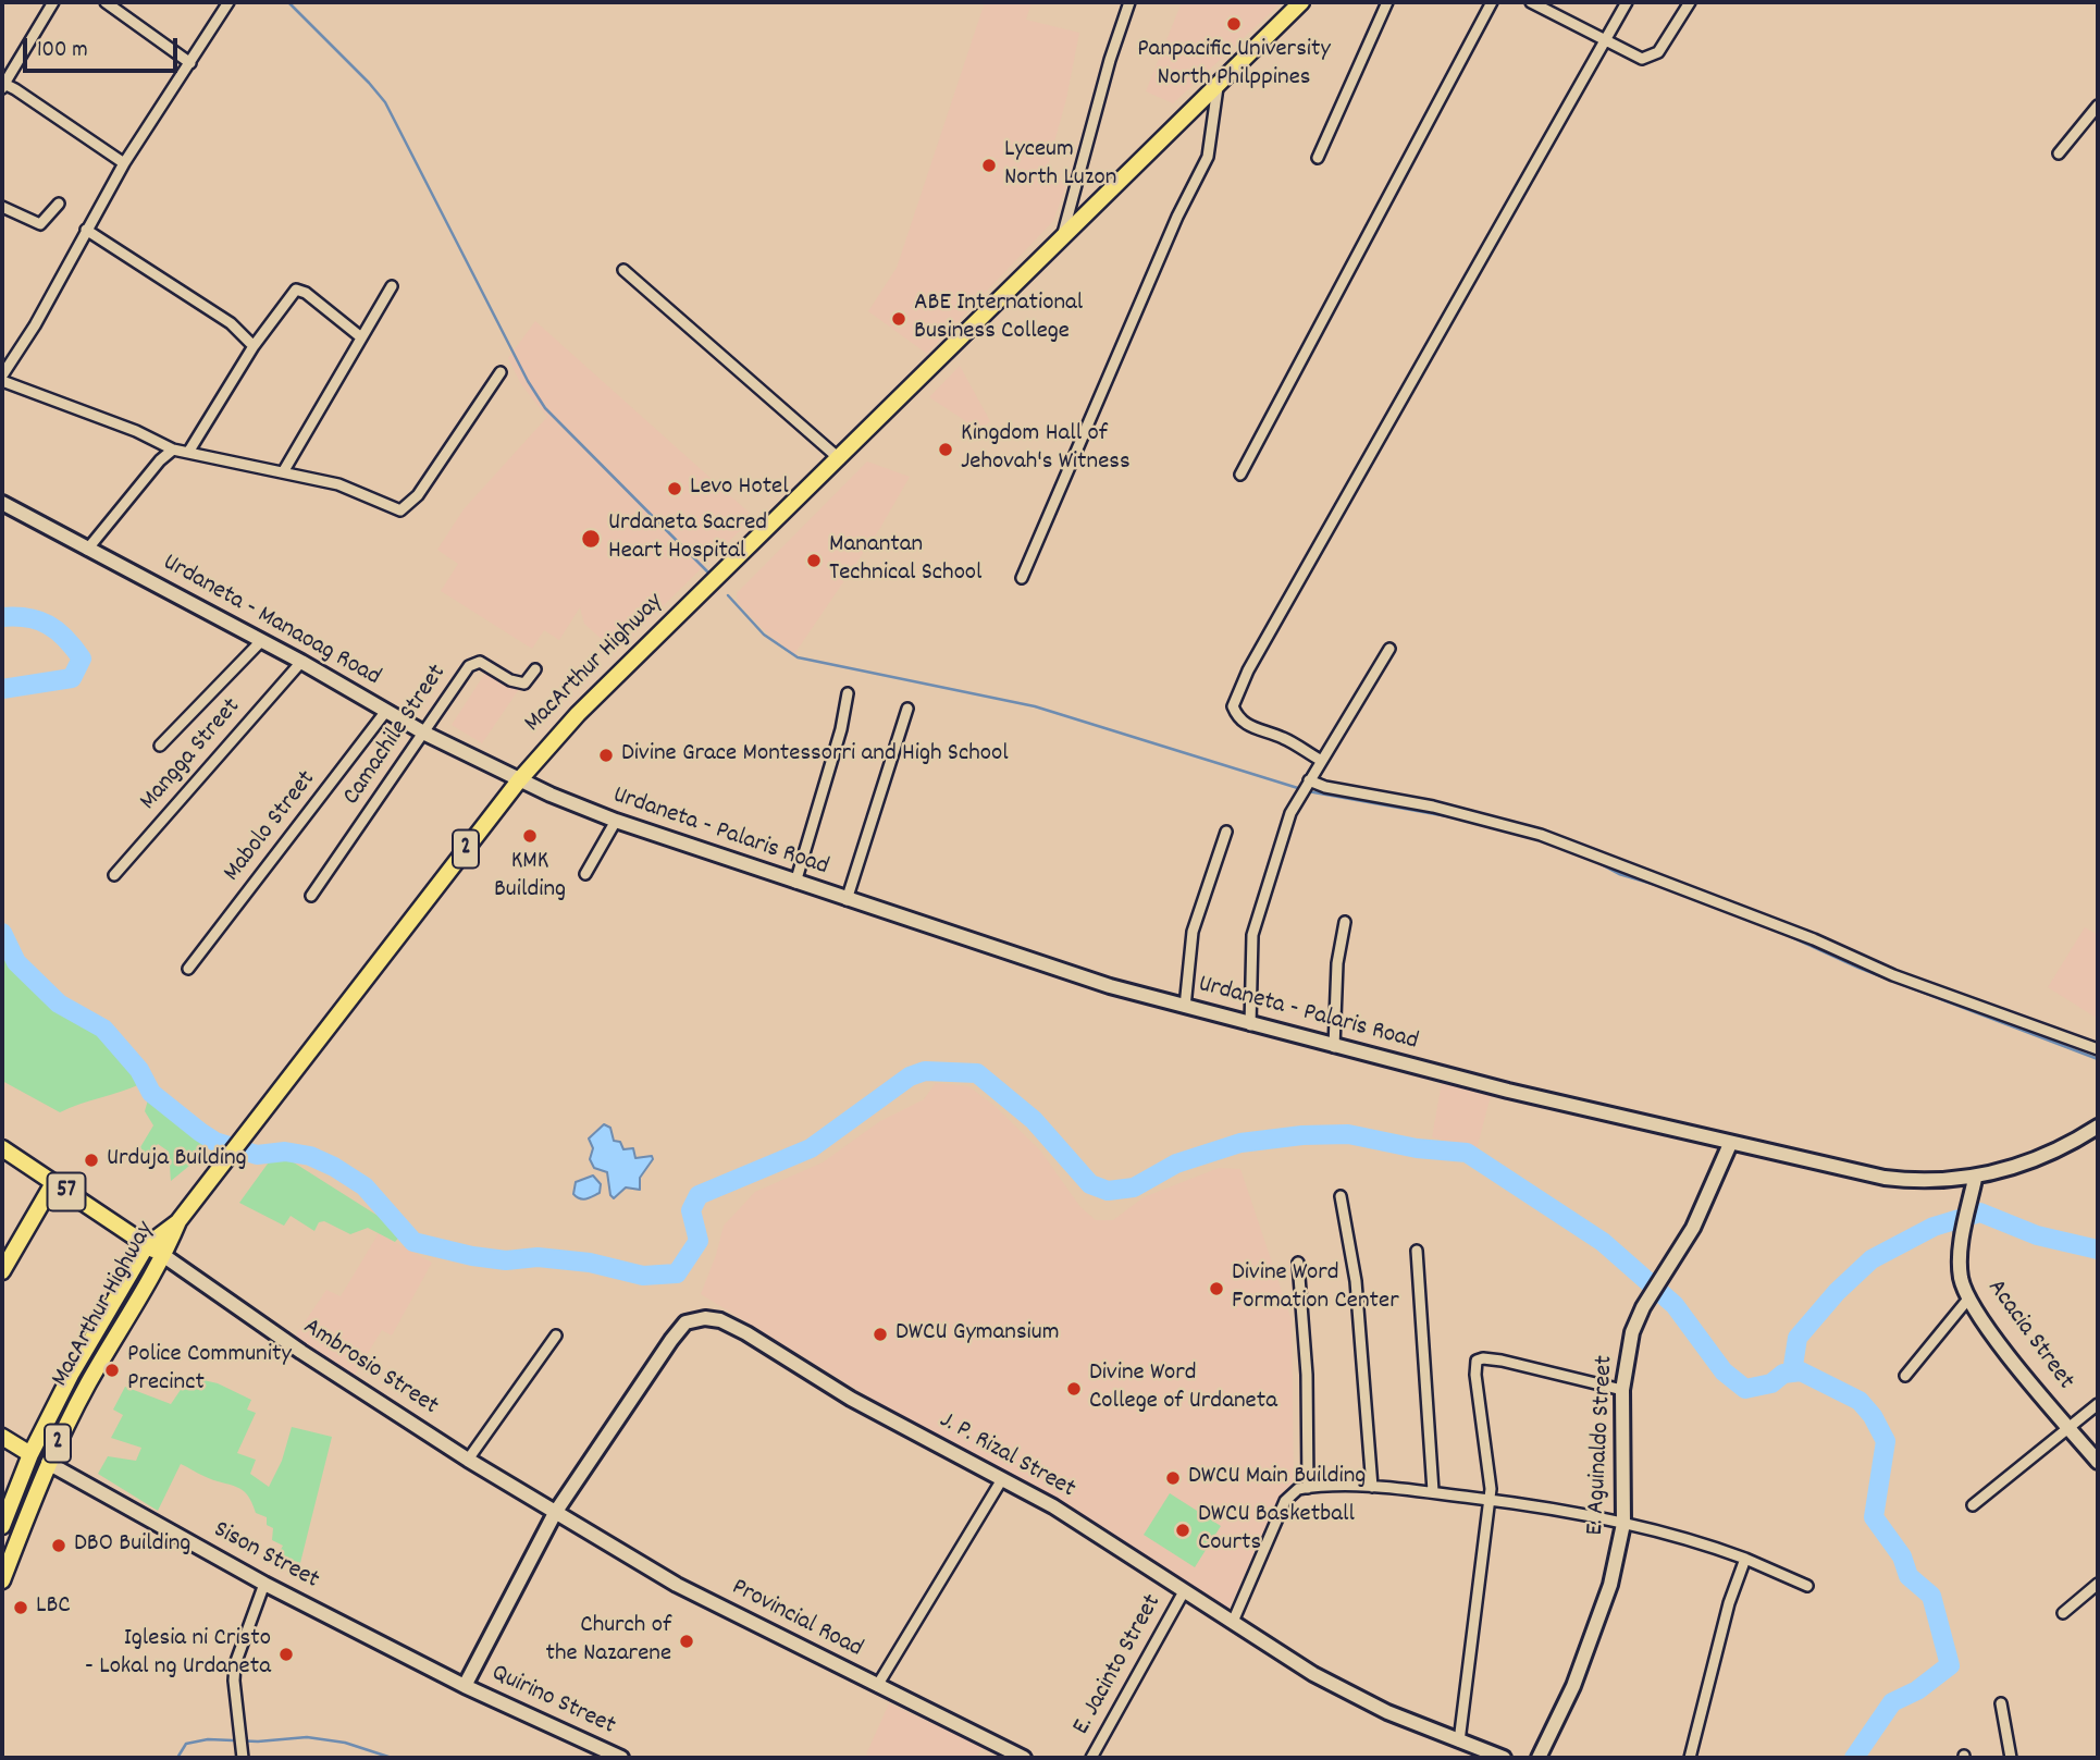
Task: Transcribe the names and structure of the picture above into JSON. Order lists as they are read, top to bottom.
{
  "streets": {
    "main road": [
      "Urdaneta - Manaoag Road",
      "MacArthur Highway",
      "Urdaneta - Palaris Road",
      "2",
      "57",
      "Acacia Street",
      "Ambrosio Street",
      "E. Aguinaldo Street",
      "J. P. Rizal Street",
      "Sison Street",
      "Provincial Road",
      "Quirino Street"
    ],
    "street": [
      "Camachile Street",
      "Mangga Street",
      "Mabolo Street",
      "E. Jacinto Street"
    ]
  },
  "crossings": [
    ["Urdaneta - Manaoag Road", "MacArthur Highway"],
    ["Urdaneta - Manaoag Road", "Camachile Street"],
    ["Urdaneta - Manaoag Road", "Mangga Street"],
    ["Urdaneta - Manaoag Road", "Mabolo Street"],
    ["Urdaneta - Manaoag Road", "Urdaneta - Palaris Road"],
    ["MacArthur Highway", "Urdaneta - Palaris Road"],
    ["MacArthur Highway", "57"],
    ["MacArthur Highway", "Ambrosio Street"],
    ["MacArthur Highway", "Sison Street"],
    ["Urdaneta - Palaris Road", "Acacia Street"],
    ["Urdaneta - Palaris Road", "E. Aguinaldo Street"],
    ["57", "Ambrosio Street"],
    ["Ambrosio Street", "J. P. Rizal Street"],
    ["Ambrosio Street", "Provincial Road"],
    ["J. P. Rizal Street", "Sison Street"],
    ["J. P. Rizal Street", "Provincial Road"],
    ["J. P. Rizal Street", "E. Jacinto Street"],
    ["J. P. Rizal Street", "Quirino Street"],
    ["Sison Street", "Quirino Street"]
  ],
  "places": [
    "Panpacific University North Philppines",
    "Lyceum North Luzon",
    "ABE International Business College",
    "Kingdom Hall of Jehovah's Witness",
    "Levo Hotel",
    "Urdaneta Sacred Heart Hospital",
    "Manantan Technical School",
    "Divine Grace Montessorri and High School",
    "KMK Building",
    "Urduja Building",
    "Divine Word Formation Center",
    "DWCU Gymansium",
    "Police Community Precinct",
    "Divine Word College of Urdaneta",
    "DWCU Main Building",
    "DWCU Basketball Courts",
    "DBO Building",
    "LBC",
    "Church of the Nazarene",
    "Iglesia ni Cristo - Lokal ng Urdaneta"
  ],
  "scale_bar": "100 m"
}
